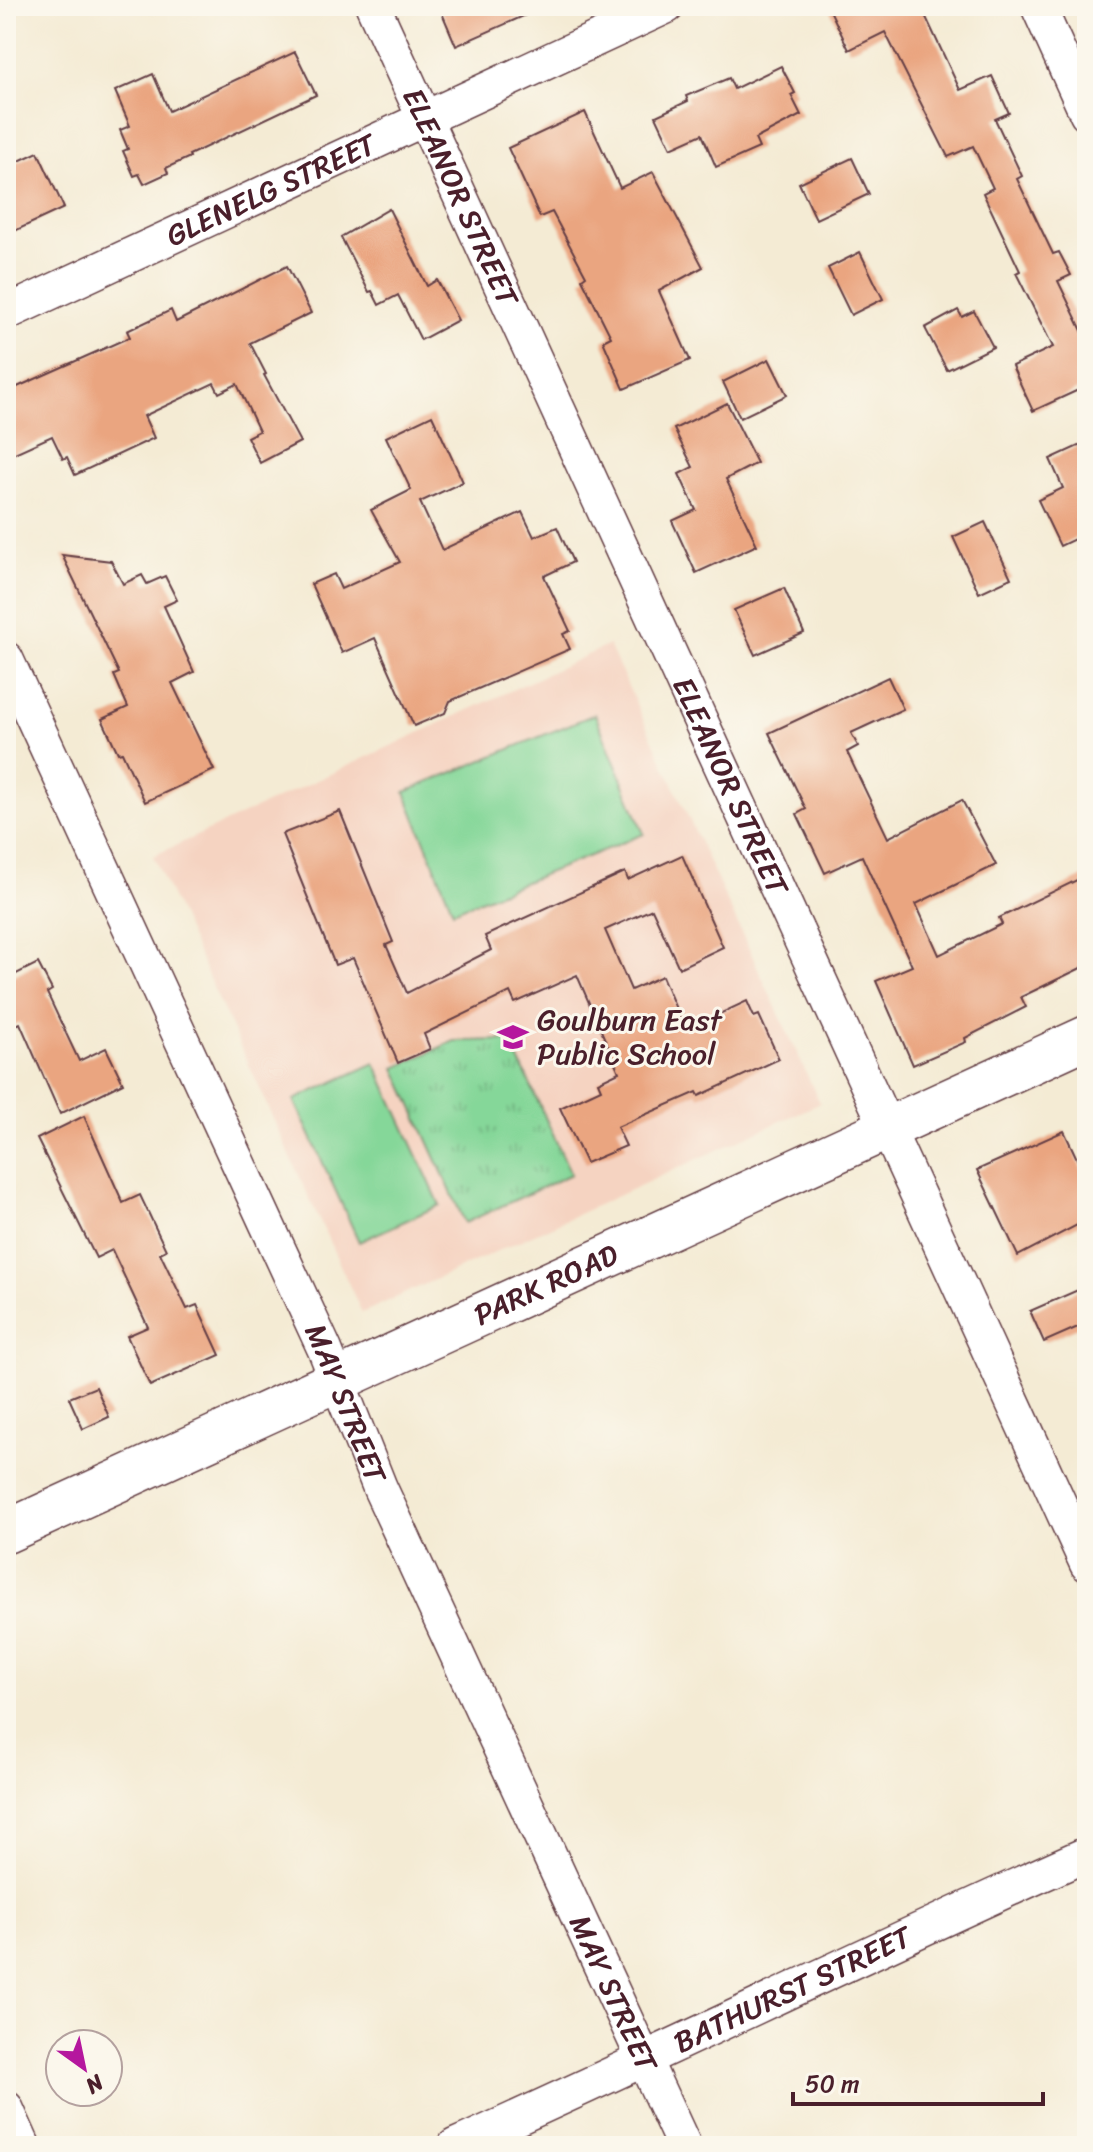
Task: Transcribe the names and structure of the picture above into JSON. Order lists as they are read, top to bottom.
{
  "streets": {
    "street": [
      "GLENELG STREET",
      "ELEANOR STREET",
      "PARK ROAD",
      "MAY STREET",
      "BATHURST STREET"
    ]
  },
  "crossings": [
    ["GLENELG STREET", "ELEANOR STREET"],
    ["ELEANOR STREET", "PARK ROAD"],
    ["PARK ROAD", "MAY STREET"],
    ["MAY STREET", "BATHURST STREET"]
  ],
  "places": {
    "school or university": ["Goulburn East Public School"]
  },
  "scale_bar": "50 m",
  "north": "bottom right"
}
